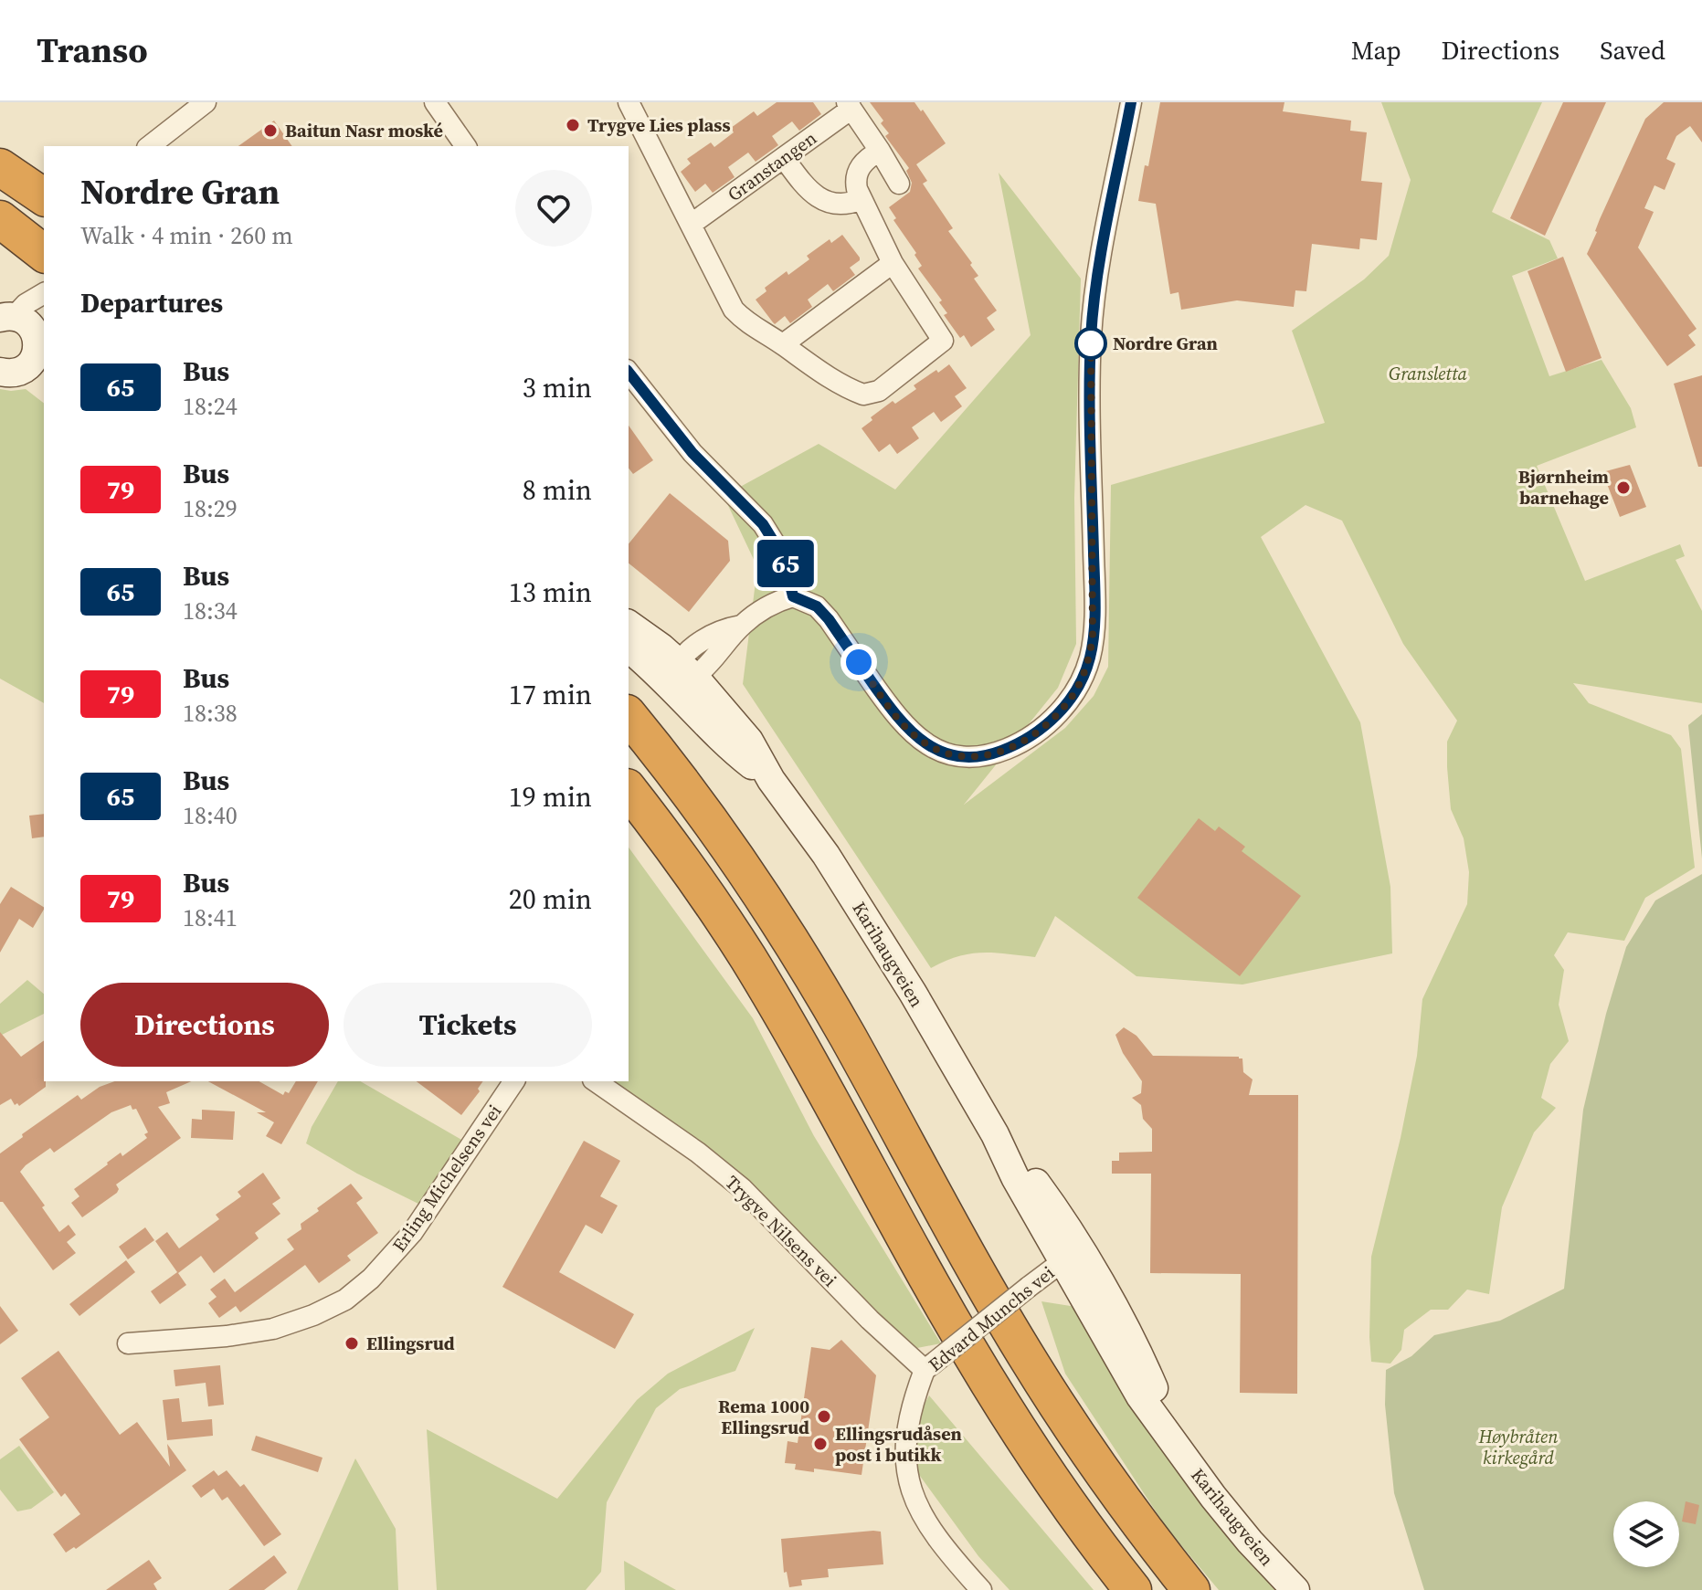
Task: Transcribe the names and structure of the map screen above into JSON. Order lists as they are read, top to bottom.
{
  "streets": {
    "main road": ["Karihaugveien"],
    "street": [
      "Granstangen",
      "Erling Michelsens vei",
      "Trygve Nilsens vei",
      "Edvard Munchs vei"
    ]
  },
  "crossings": [
    ["Karihaugveien", "Edvard Munchs vei"],
    ["Trygve Nilsens vei", "Edvard Munchs vei"]
  ],
  "parks": ["Gransletta", "Høybråten kirkegård"],
  "places": [
    "Trygve Lies plass",
    "Baitun Nasr moské",
    "Nordre Gran",
    "Bjørnheim barnehage",
    "Ellingsrud",
    "Rema 1000 Ellingsrud",
    "Ellingsrudåsen post i butikk"
  ],
  "lines": ["bus line 65"],
  "page": {
    "header": "Transo",
    "nav": ["Map", "Directions", "Saved"],
    "on_map": "65",
    "heading": [
      ["Nordre Gran", "Walk · 4 min · 260 m"],
      "Departures"
    ],
    "list": [
      {
        "mark": "65",
        "name": "Bus",
        "note": "18:24",
        "value": "3 min"
      },
      {
        "mark": "79",
        "name": "Bus",
        "note": "18:29",
        "value": "8 min"
      },
      {
        "mark": "65",
        "name": "Bus",
        "note": "18:34",
        "value": "13 min"
      },
      {
        "mark": "79",
        "name": "Bus",
        "note": "18:38",
        "value": "17 min"
      },
      {
        "mark": "65",
        "name": "Bus",
        "note": "18:40",
        "value": "19 min"
      },
      {
        "mark": "79",
        "name": "Bus",
        "note": "18:41",
        "value": "20 min"
      }
    ],
    "buttons": ["Directions", "Tickets"]
  }
}
